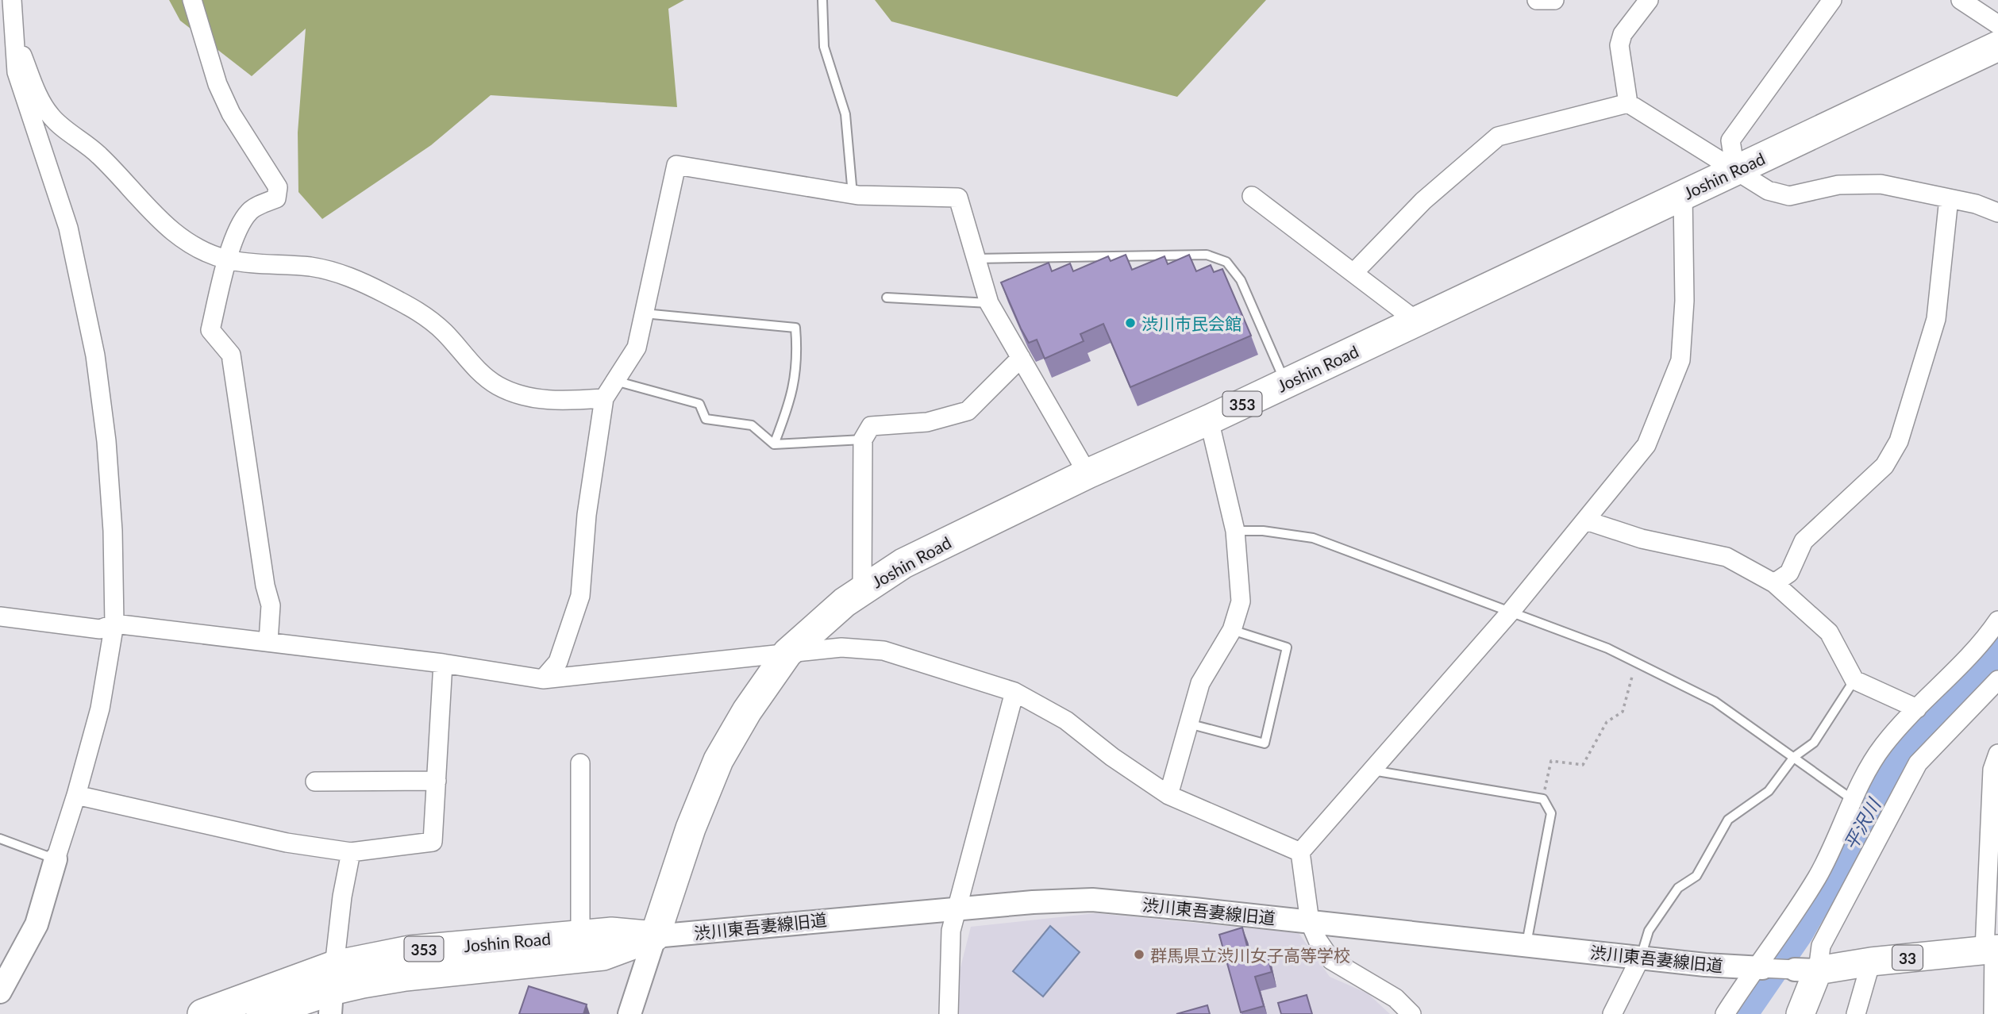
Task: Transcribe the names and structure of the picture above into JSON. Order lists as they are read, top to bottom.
{
  "streets": {
    "highway": ["Joshin Road", "353"],
    "main road": ["33"],
    "street": ["渋川東吾妻線旧道"]
  },
  "crossings": [
    ["Joshin Road", "渋川東吾妻線旧道"]
  ],
  "water": ["平沢川"],
  "places": ["渋川市民会館", "群馬県立渋川女子高等学校"]
}
